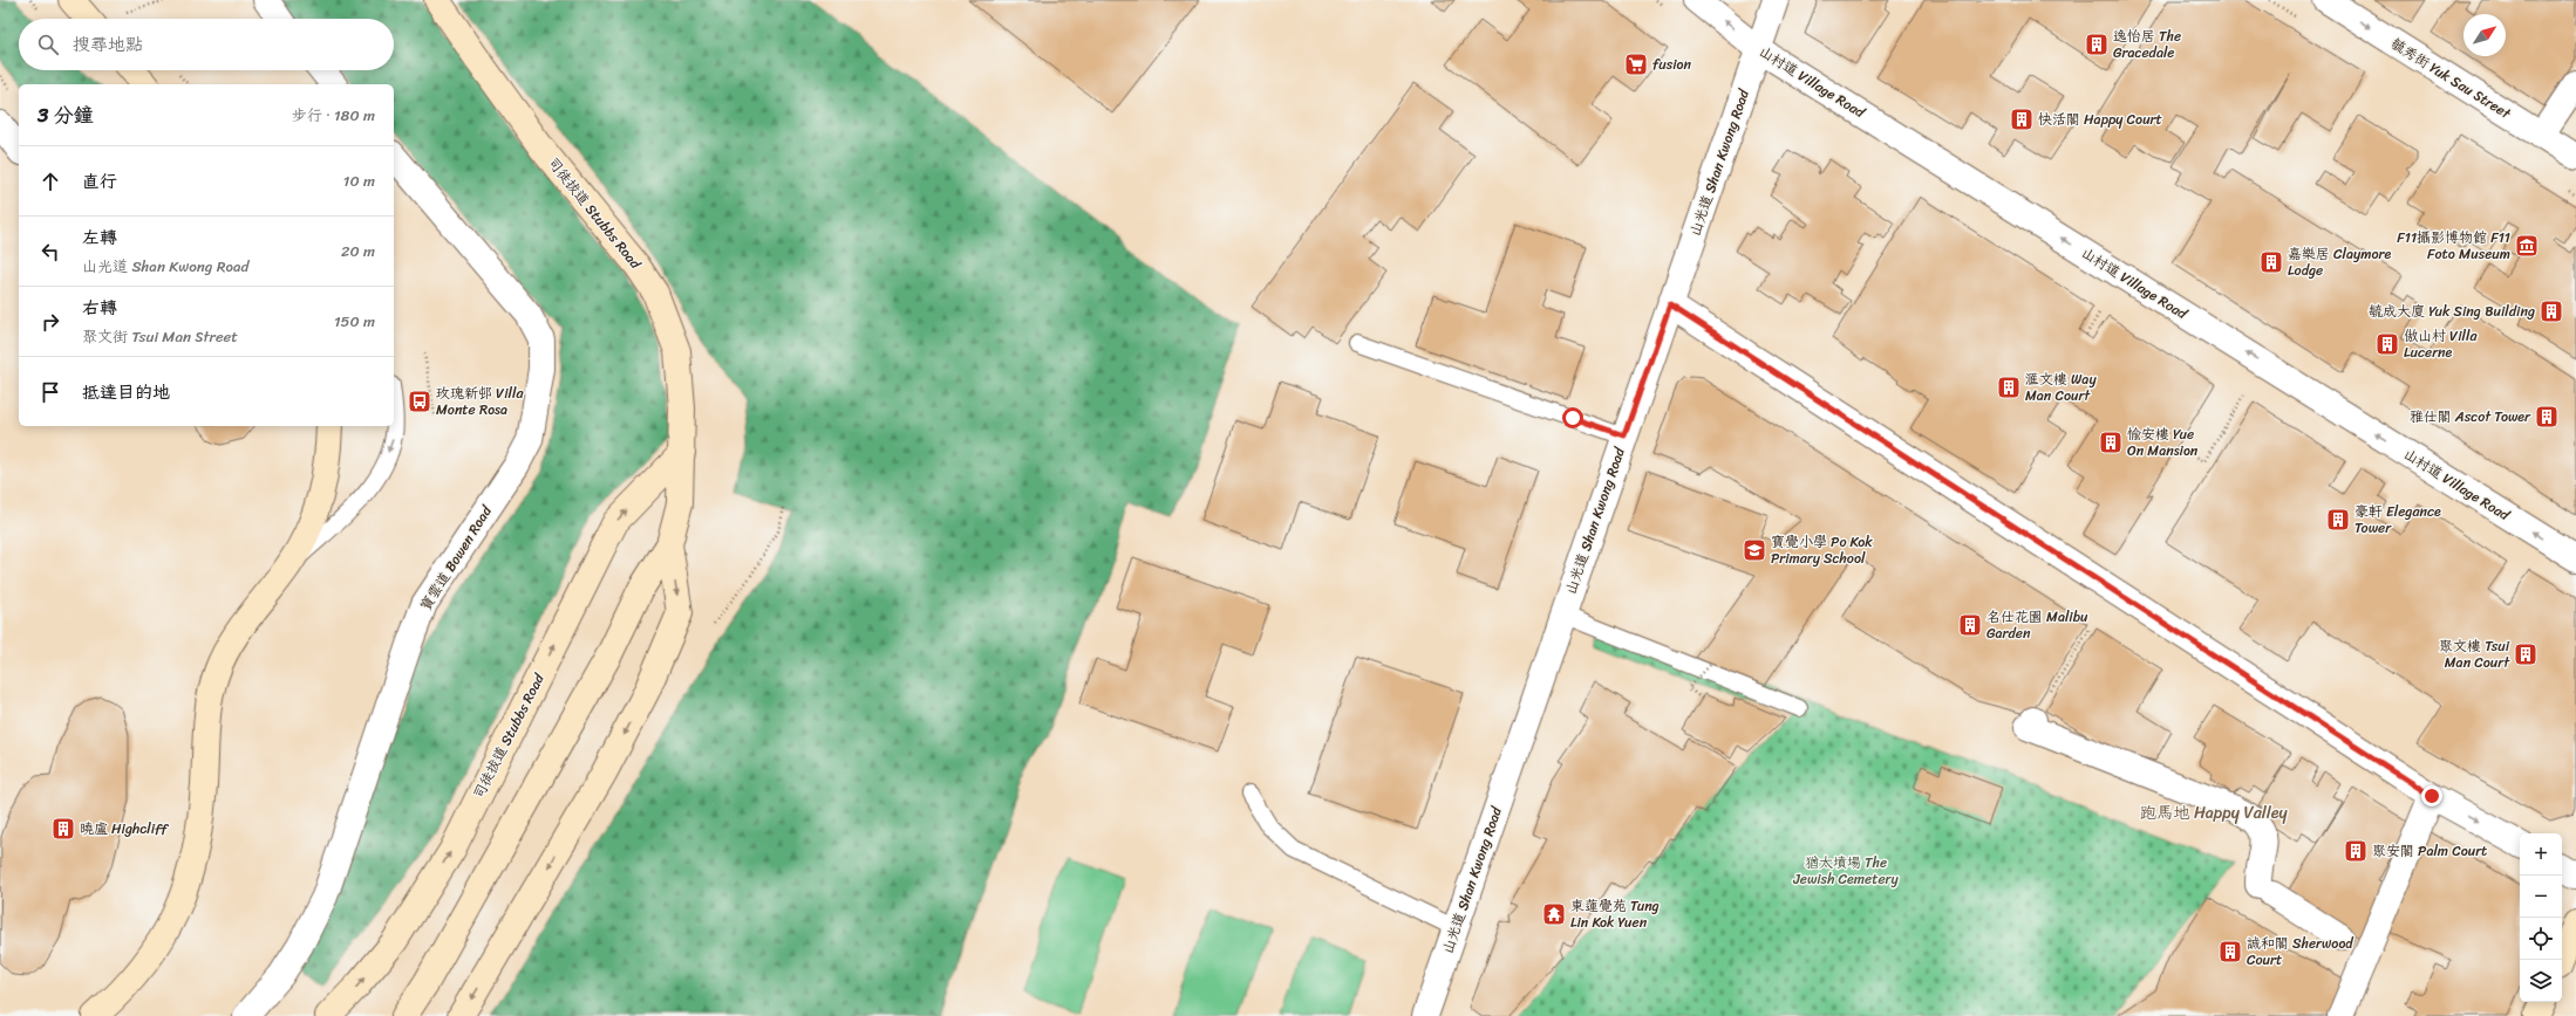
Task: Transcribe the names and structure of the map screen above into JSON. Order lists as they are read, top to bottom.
{
  "streets": {
    "main road": ["司徒拔道 Stubbs Road"],
    "street": [
      "毓秀街 Yuk Sau Street",
      "山村道 Village Road",
      "山光道 Shan Kwong Road",
      "寶雲道 Bowen Road"
    ]
  },
  "crossings": [
    ["山村道 Village Road", "山光道 Shan Kwong Road"]
  ],
  "one_way": ["毓秀街 Yuk Sau Street", "山村道 Village Road"],
  "districts": ["跑馬地 Happy Valley"],
  "parks": ["猶太墳場 The Jewish Cemetery"],
  "places": {
    "building": [
      "逸怡居 The Gracedale",
      "快活閣 Happy Court",
      "嘉樂居 Claymore Lodge",
      "毓成大廈 Yuk Sing Building",
      "傲山村 Villa Lucerne",
      "滙文樓 Way Man Court",
      "雅仕閣 Ascot Tower",
      "愉安樓 Yue On Mansion",
      "豪軒 Elegance Tower",
      "名仕花園 Malibu Garden",
      "聚文樓 Tsui Man Court",
      "曉盧 Highcliff",
      "聚安閣 Palm Court",
      "誠和閣 Sherwood Court"
    ],
    "supermarket": ["fusion"],
    "museum": ["F11攝影博物館 F11 Foto Museum"],
    "bus stop": ["玫瑰新邨 Villa Monte Rosa"],
    "school or university": ["寶覺小學 Po Kok Primary School"],
    "temple": ["東蓮覺苑 Tung Lin Kok Yuen"]
  },
  "north": "top right",
  "page": {
    "search": "搜尋地點",
    "heading": ["3 分鐘", "步行 · 180 m"],
    "list": [
      ["直行", "10 m"],
      ["左轉", "山光道 Shan Kwong Road", "20 m"],
      ["右轉", "聚文街 Tsui Man Street", "150 m"],
      "抵達目的地"
    ],
    "map_buttons": ["+", "−"]
  }
}
